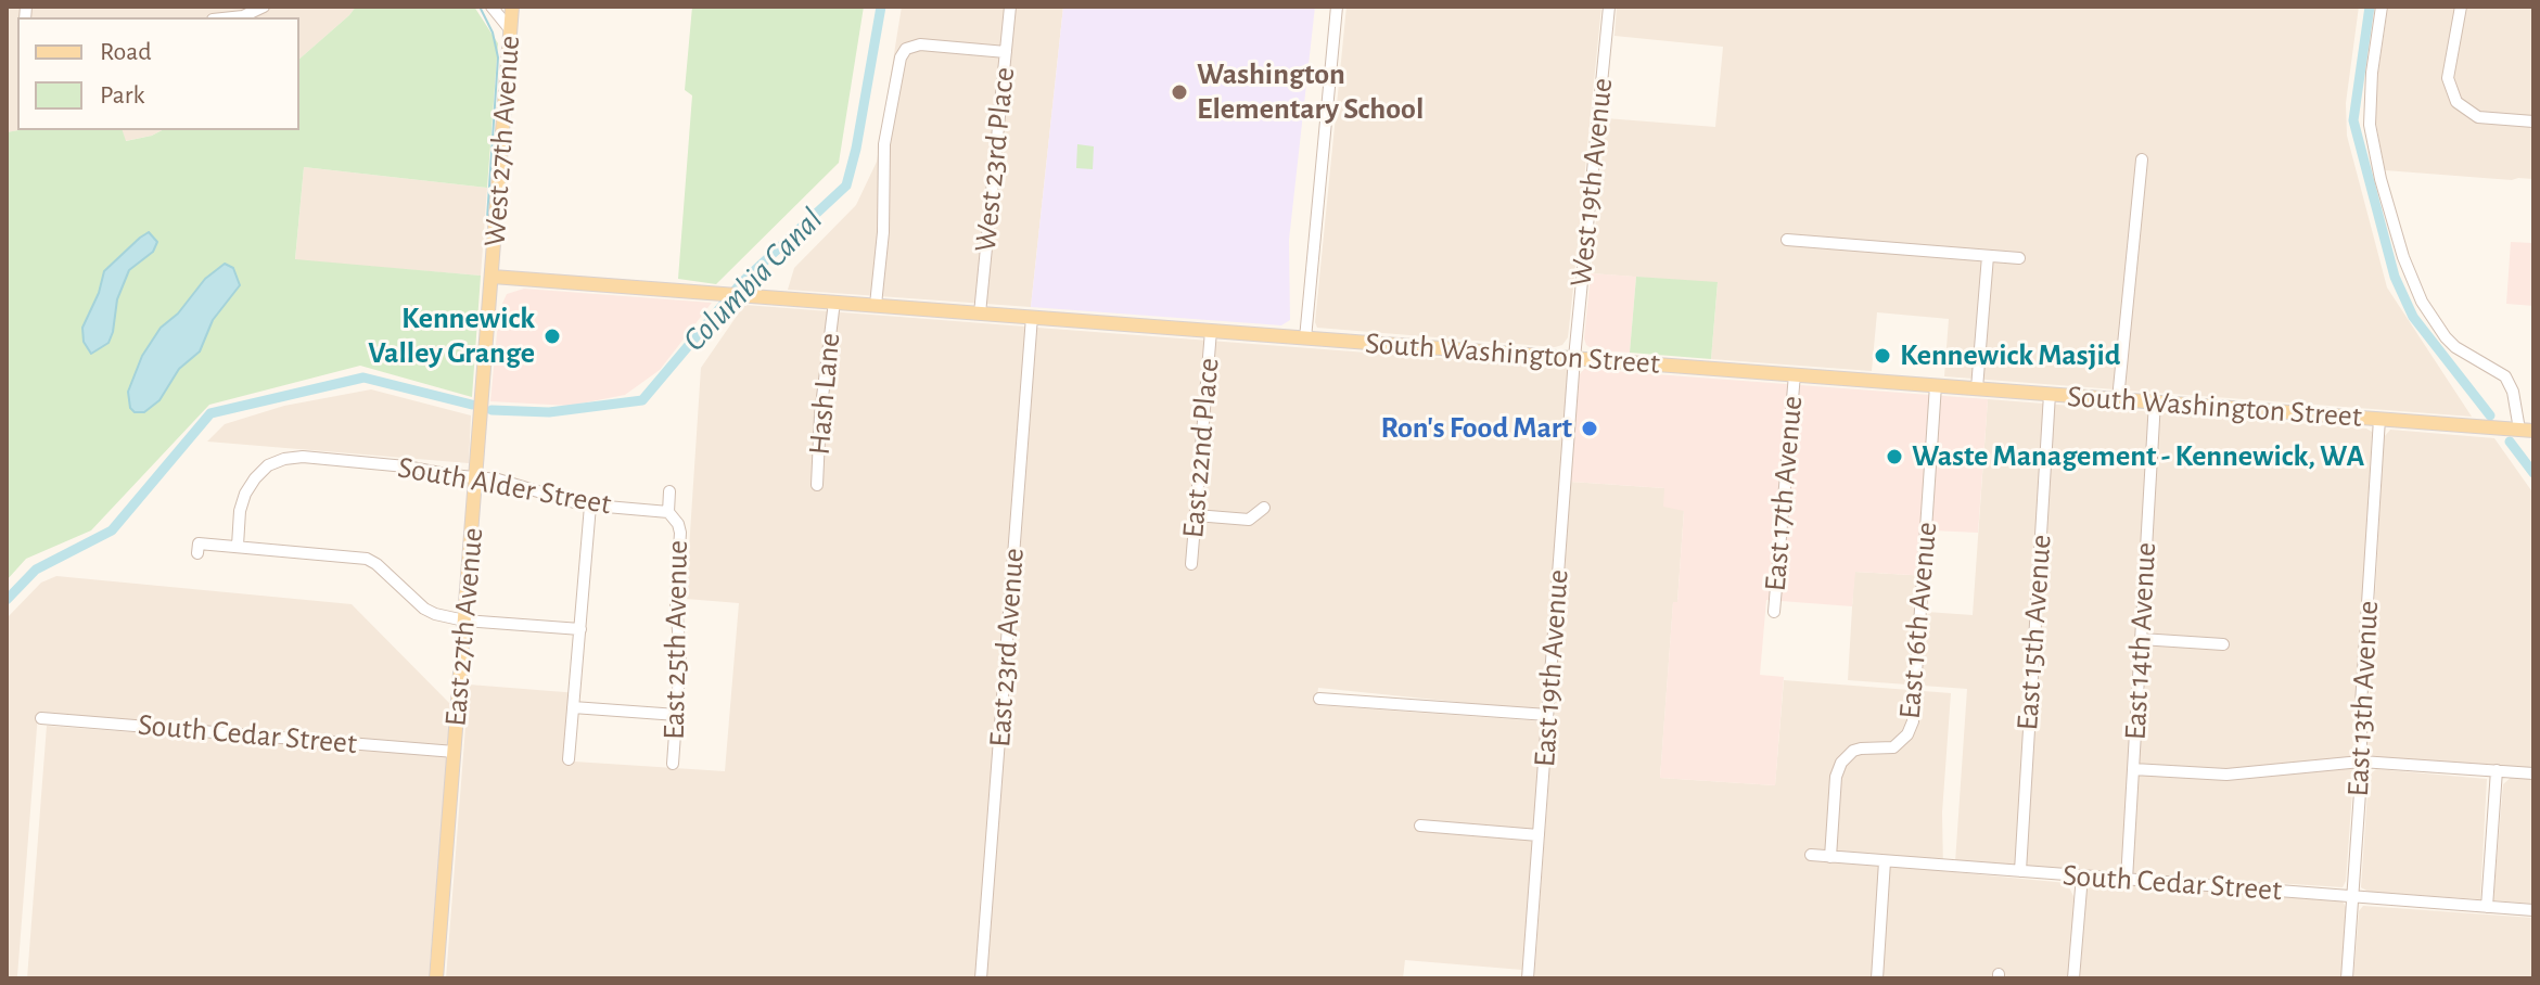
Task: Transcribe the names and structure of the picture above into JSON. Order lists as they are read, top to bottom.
{
  "streets": {
    "main road": ["West 27th Avenue", "South Washington Street", "East 27th Avenue"],
    "street": [
      "West 23rd Place",
      "West 19th Avenue",
      "Hash Lane",
      "East 22nd Place",
      "South Alder Street",
      "East 17th Avenue",
      "East 16th Avenue",
      "East 15th Avenue",
      "East 25th Avenue",
      "East 14th Avenue",
      "East 23rd Avenue",
      "East 19th Avenue",
      "East 13th Avenue",
      "South Cedar Street"
    ]
  },
  "crossings": [
    ["West 27th Avenue", "South Washington Street"],
    ["West 27th Avenue", "East 27th Avenue"],
    ["West 23rd Place", "South Washington Street"],
    ["West 19th Avenue", "South Washington Street"],
    ["West 19th Avenue", "East 19th Avenue"],
    ["South Washington Street", "Hash Lane"],
    ["South Washington Street", "East 22nd Place"],
    ["South Washington Street", "East 17th Avenue"],
    ["South Washington Street", "East 16th Avenue"],
    ["South Washington Street", "East 27th Avenue"],
    ["South Washington Street", "East 15th Avenue"],
    ["South Washington Street", "East 14th Avenue"],
    ["South Washington Street", "East 23rd Avenue"],
    ["South Washington Street", "East 19th Avenue"],
    ["South Washington Street", "East 13th Avenue"],
    ["South Alder Street", "East 27th Avenue"],
    ["South Alder Street", "East 25th Avenue"],
    ["East 16th Avenue", "South Cedar Street"],
    ["East 27th Avenue", "South Cedar Street"],
    ["East 15th Avenue", "South Cedar Street"],
    ["East 14th Avenue", "South Cedar Street"],
    ["East 13th Avenue", "South Cedar Street"]
  ],
  "water": ["Columbia Canal"],
  "places": [
    "Washington Elementary School",
    "Kennewick Valley Grange",
    "Kennewick Masjid",
    "Ron's Food Mart",
    "Waste Management - Kennewick, WA"
  ],
  "legend": ["Road", "Park"]
}
